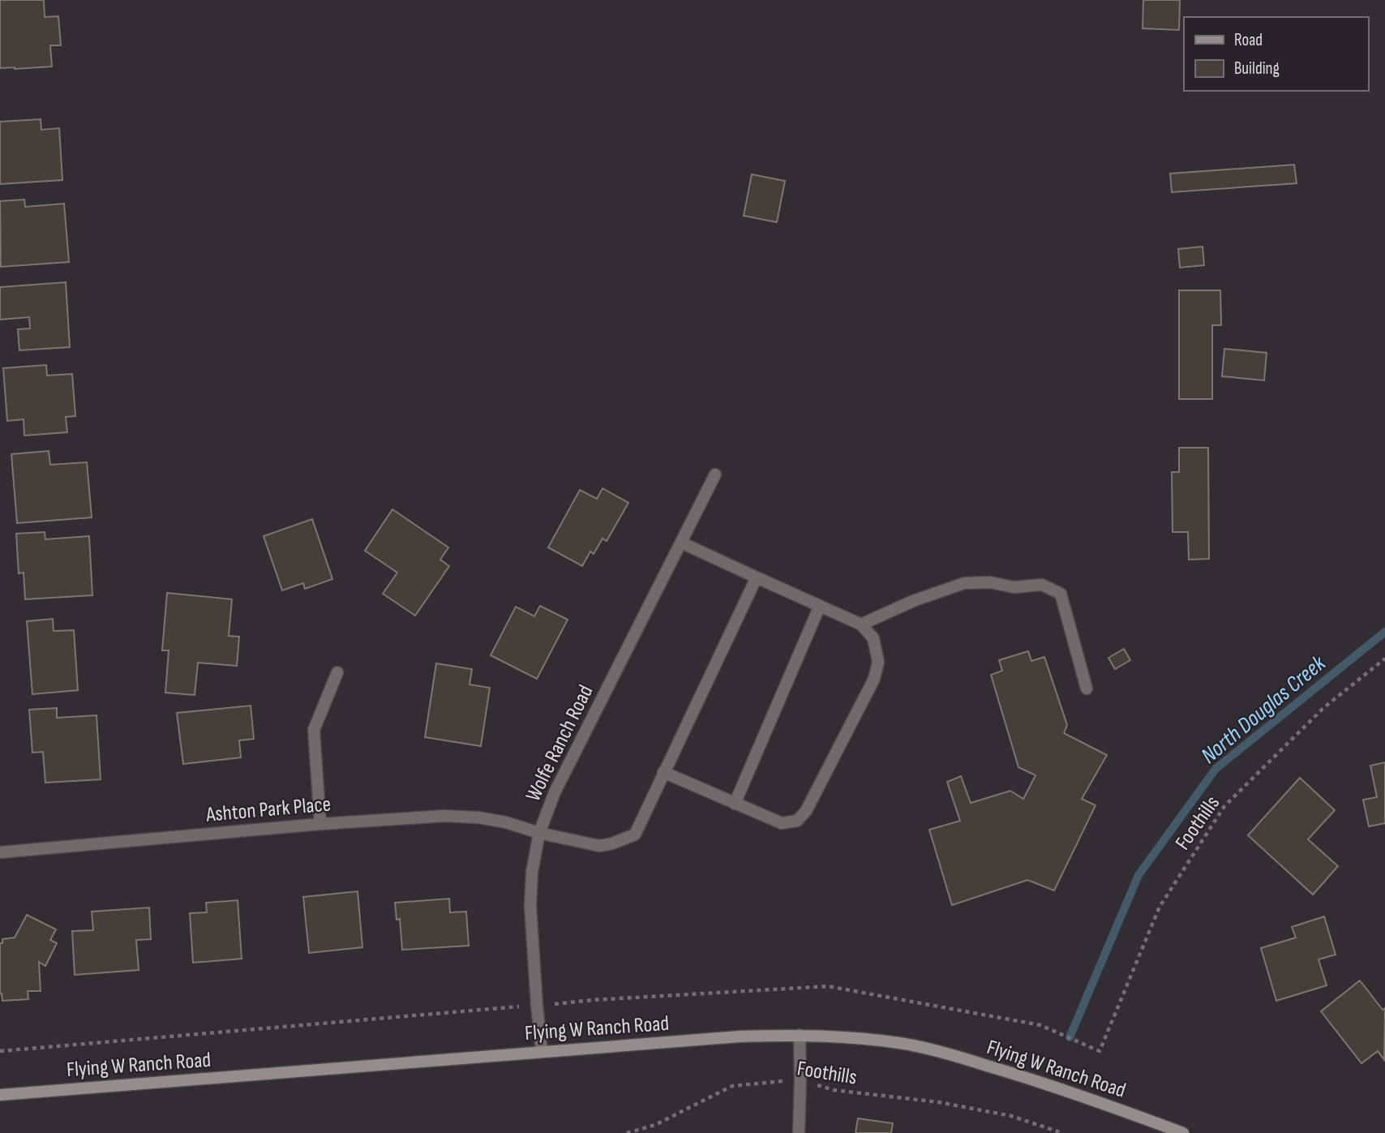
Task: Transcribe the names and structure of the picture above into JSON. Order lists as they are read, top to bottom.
{
  "streets": {
    "street": ["Wolfe Ranch Road", "Ashton Park Place", "Flying W Ranch Road"],
    "path": ["Foothills"]
  },
  "crossings": [
    ["Wolfe Ranch Road", "Ashton Park Place"],
    ["Wolfe Ranch Road", "Flying W Ranch Road"]
  ],
  "water": ["North Douglas Creek"],
  "legend": ["Road", "Building"]
}
